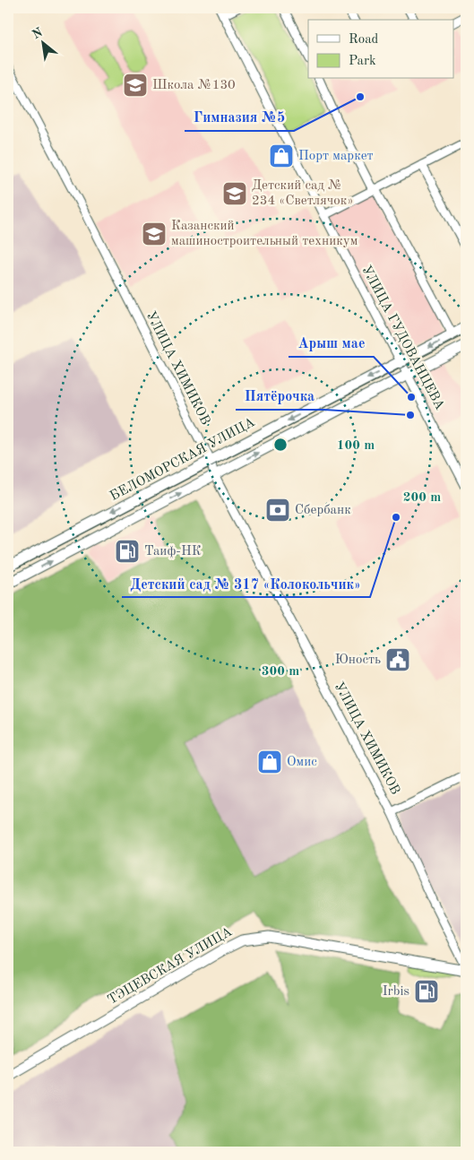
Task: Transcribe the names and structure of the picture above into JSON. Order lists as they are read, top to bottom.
{
  "streets": {
    "main road": ["БЕЛОМОРСКАЯ УЛИЦА", "ТЭЦЕВСКАЯ УЛИЦА"],
    "street": ["УЛИЦА ГУДОВАНЦЕВА", "УЛИЦА ХИМИКОВ"]
  },
  "crossings": [
    ["УЛИЦА ГУДОВАНЦЕВА", "БЕЛОМОРСКАЯ УЛИЦА"],
    ["УЛИЦА ХИМИКОВ", "БЕЛОМОРСКАЯ УЛИЦА"],
    ["УЛИЦА ХИМИКОВ", "ТЭЦЕВСКАЯ УЛИЦА"]
  ],
  "places": {
    "school or university": ["Школа №130", "Детский сад № 234 «Светлячок»", "Казанский машиностроительный техникум"],
    "other": [
      "Гимназия №5",
      "Арыш мае",
      "Пятёрочка",
      "Детский сад № 317 «Колокольчик»"
    ],
    "shop": ["Порт маркет", "Омис"],
    "bank": ["Сбербанк"],
    "fuel station": ["Таиф-НК", "Irbis"],
    "public building": ["Юность"]
  },
  "legend": ["Road", "Park"],
  "north": "top left",
  "rings": ["100 m", "200 m", "300 m"]
}
